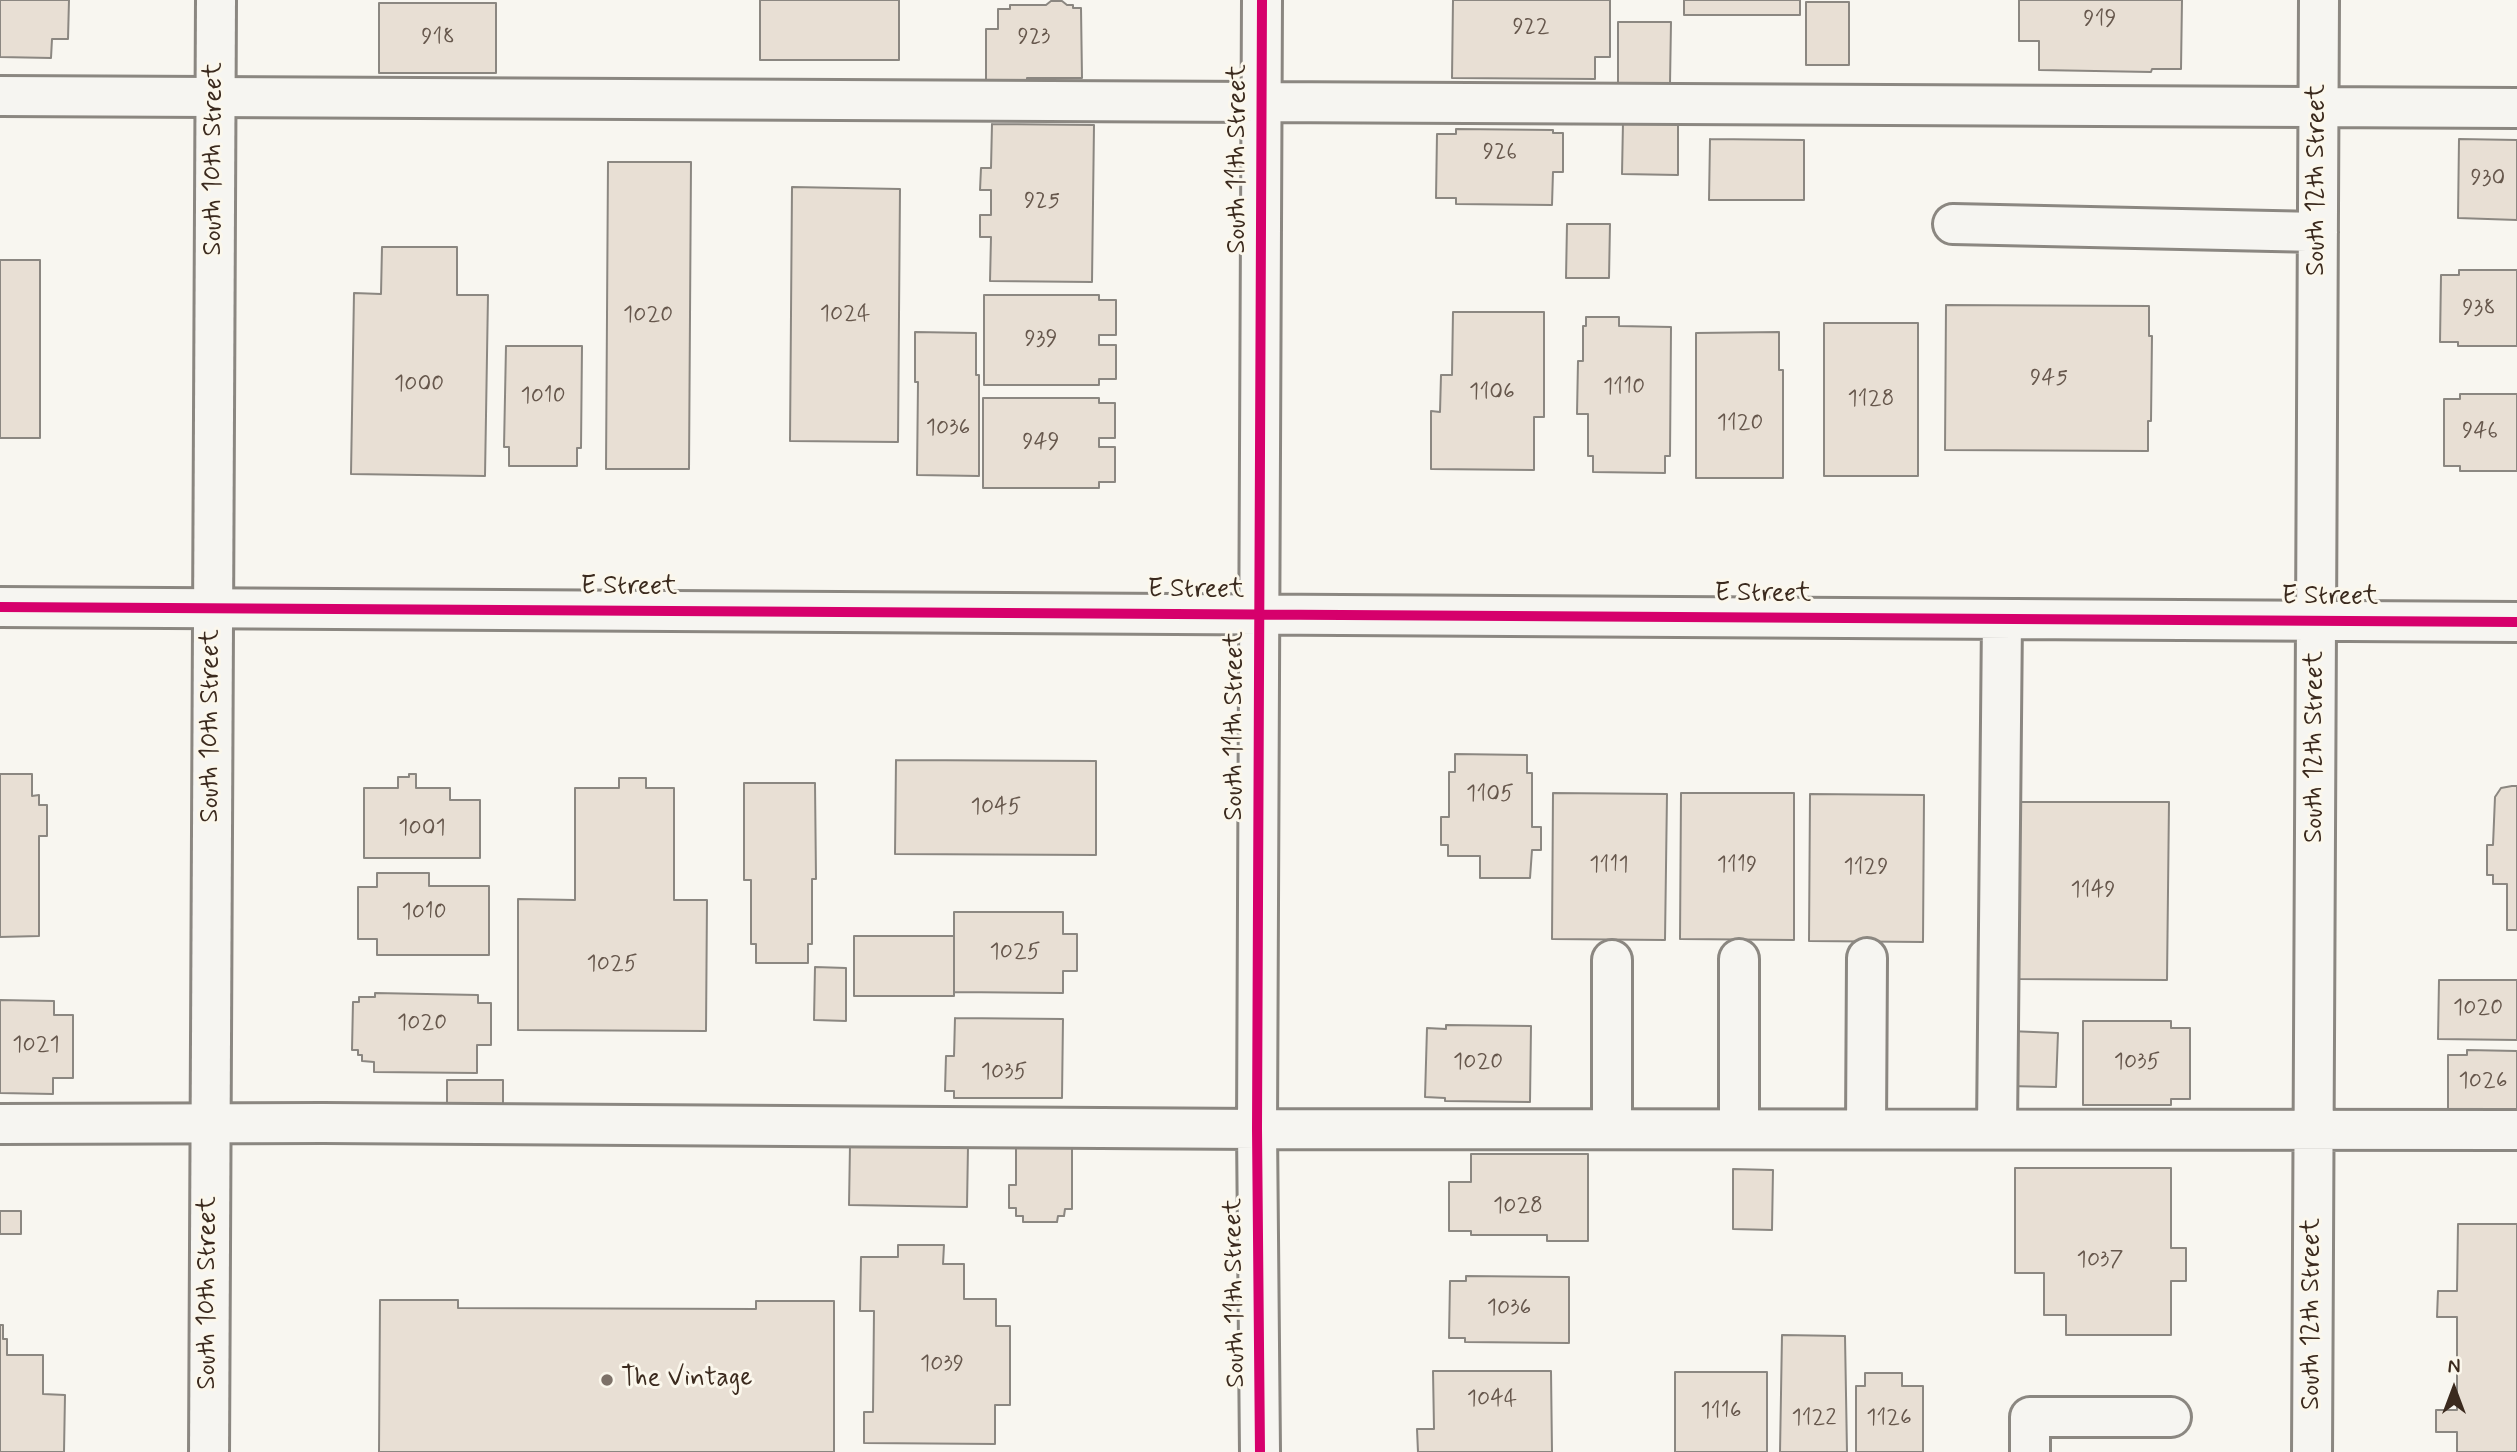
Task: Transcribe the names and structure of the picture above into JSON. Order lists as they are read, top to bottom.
{
  "streets": {
    "street": [
      "South 10th Street",
      "South 11th Street",
      "South 12th Street",
      "E Street"
    ]
  },
  "crossings": [
    ["South 10th Street", "E Street"],
    ["South 11th Street", "E Street"],
    ["South 12th Street", "E Street"]
  ],
  "places": ["The Vintage"],
  "house_numbers": [
    "919",
    "922",
    "918",
    "923",
    "926",
    "930",
    "925",
    "938",
    "1024",
    "1020",
    "939",
    "945",
    "1000",
    "1110",
    "1106",
    "1010",
    "1128",
    "1120",
    "1036",
    "946",
    "949",
    "1105",
    "1045",
    "1001",
    "1111",
    "1119",
    "1129",
    "1149",
    "1010",
    "1025",
    "1025",
    "1020",
    "1020",
    "1021",
    "1020",
    "1035",
    "1035",
    "1026",
    "1028",
    "1037",
    "1036",
    "1039",
    "1044",
    "1116",
    "1122",
    "1126"
  ],
  "north": "top"
}
